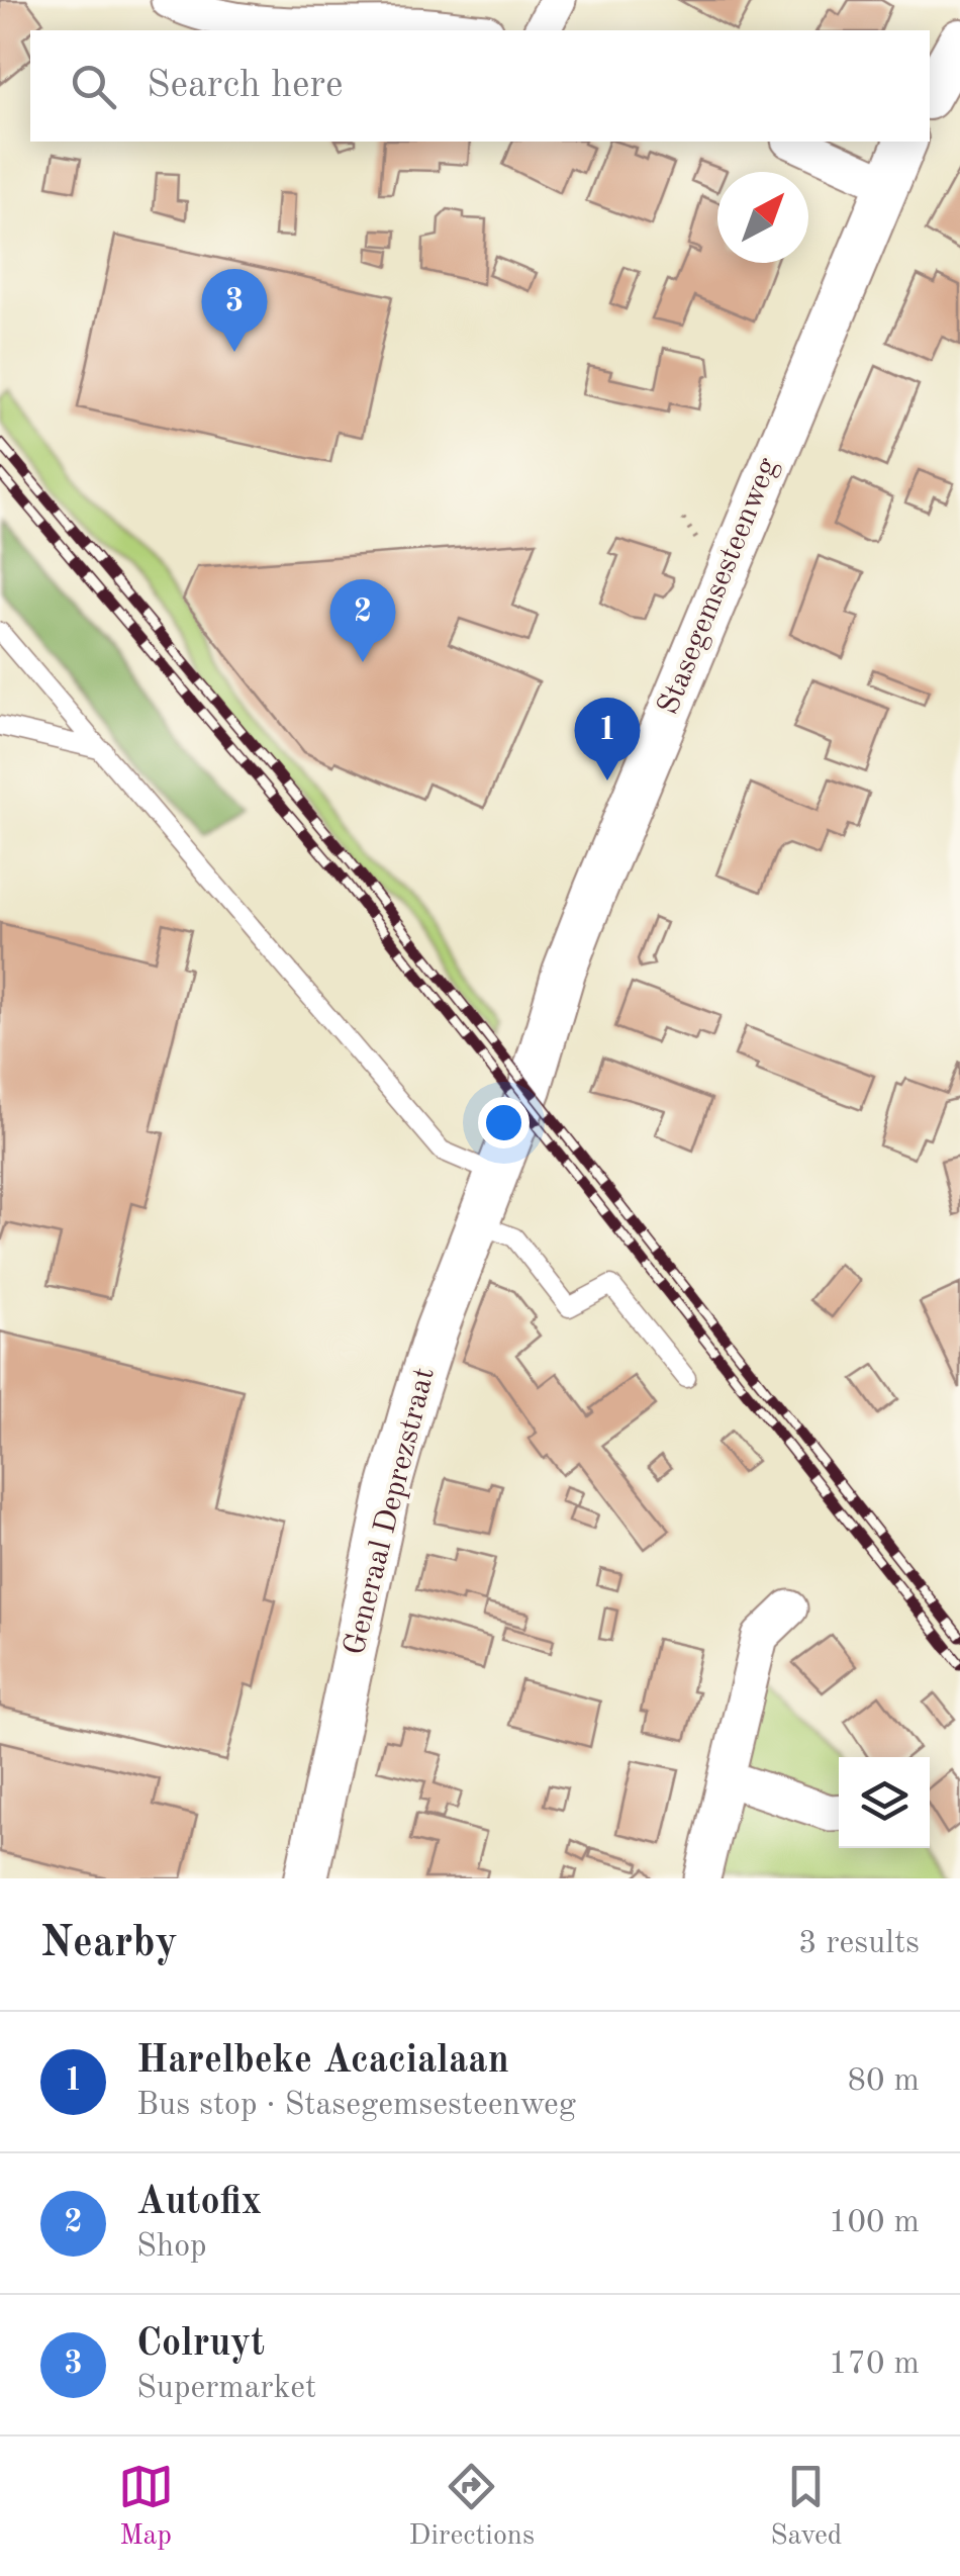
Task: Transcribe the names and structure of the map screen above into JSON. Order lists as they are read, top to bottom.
{
  "streets": {
    "street": ["Stasegemsesteenweg", "Generaal Deprezstraat"]
  },
  "crossings": [
    ["Stasegemsesteenweg", "Generaal Deprezstraat"]
  ],
  "north": "top right",
  "page": {
    "search": "Search here",
    "pins": ["3", "2", "1"],
    "heading": ["Nearby", "3 results"],
    "list": [
      {
        "mark": "1",
        "name": "Harelbeke Acacialaan",
        "note": "Bus stop · Stasegemsesteenweg",
        "value": "80 m"
      },
      {
        "mark": "2",
        "name": "Autofix",
        "note": "Shop",
        "value": "100 m"
      },
      {
        "mark": "3",
        "name": "Colruyt",
        "note": "Supermarket",
        "value": "170 m"
      }
    ],
    "nav": ["Map", "Directions", "Saved"]
  }
}
